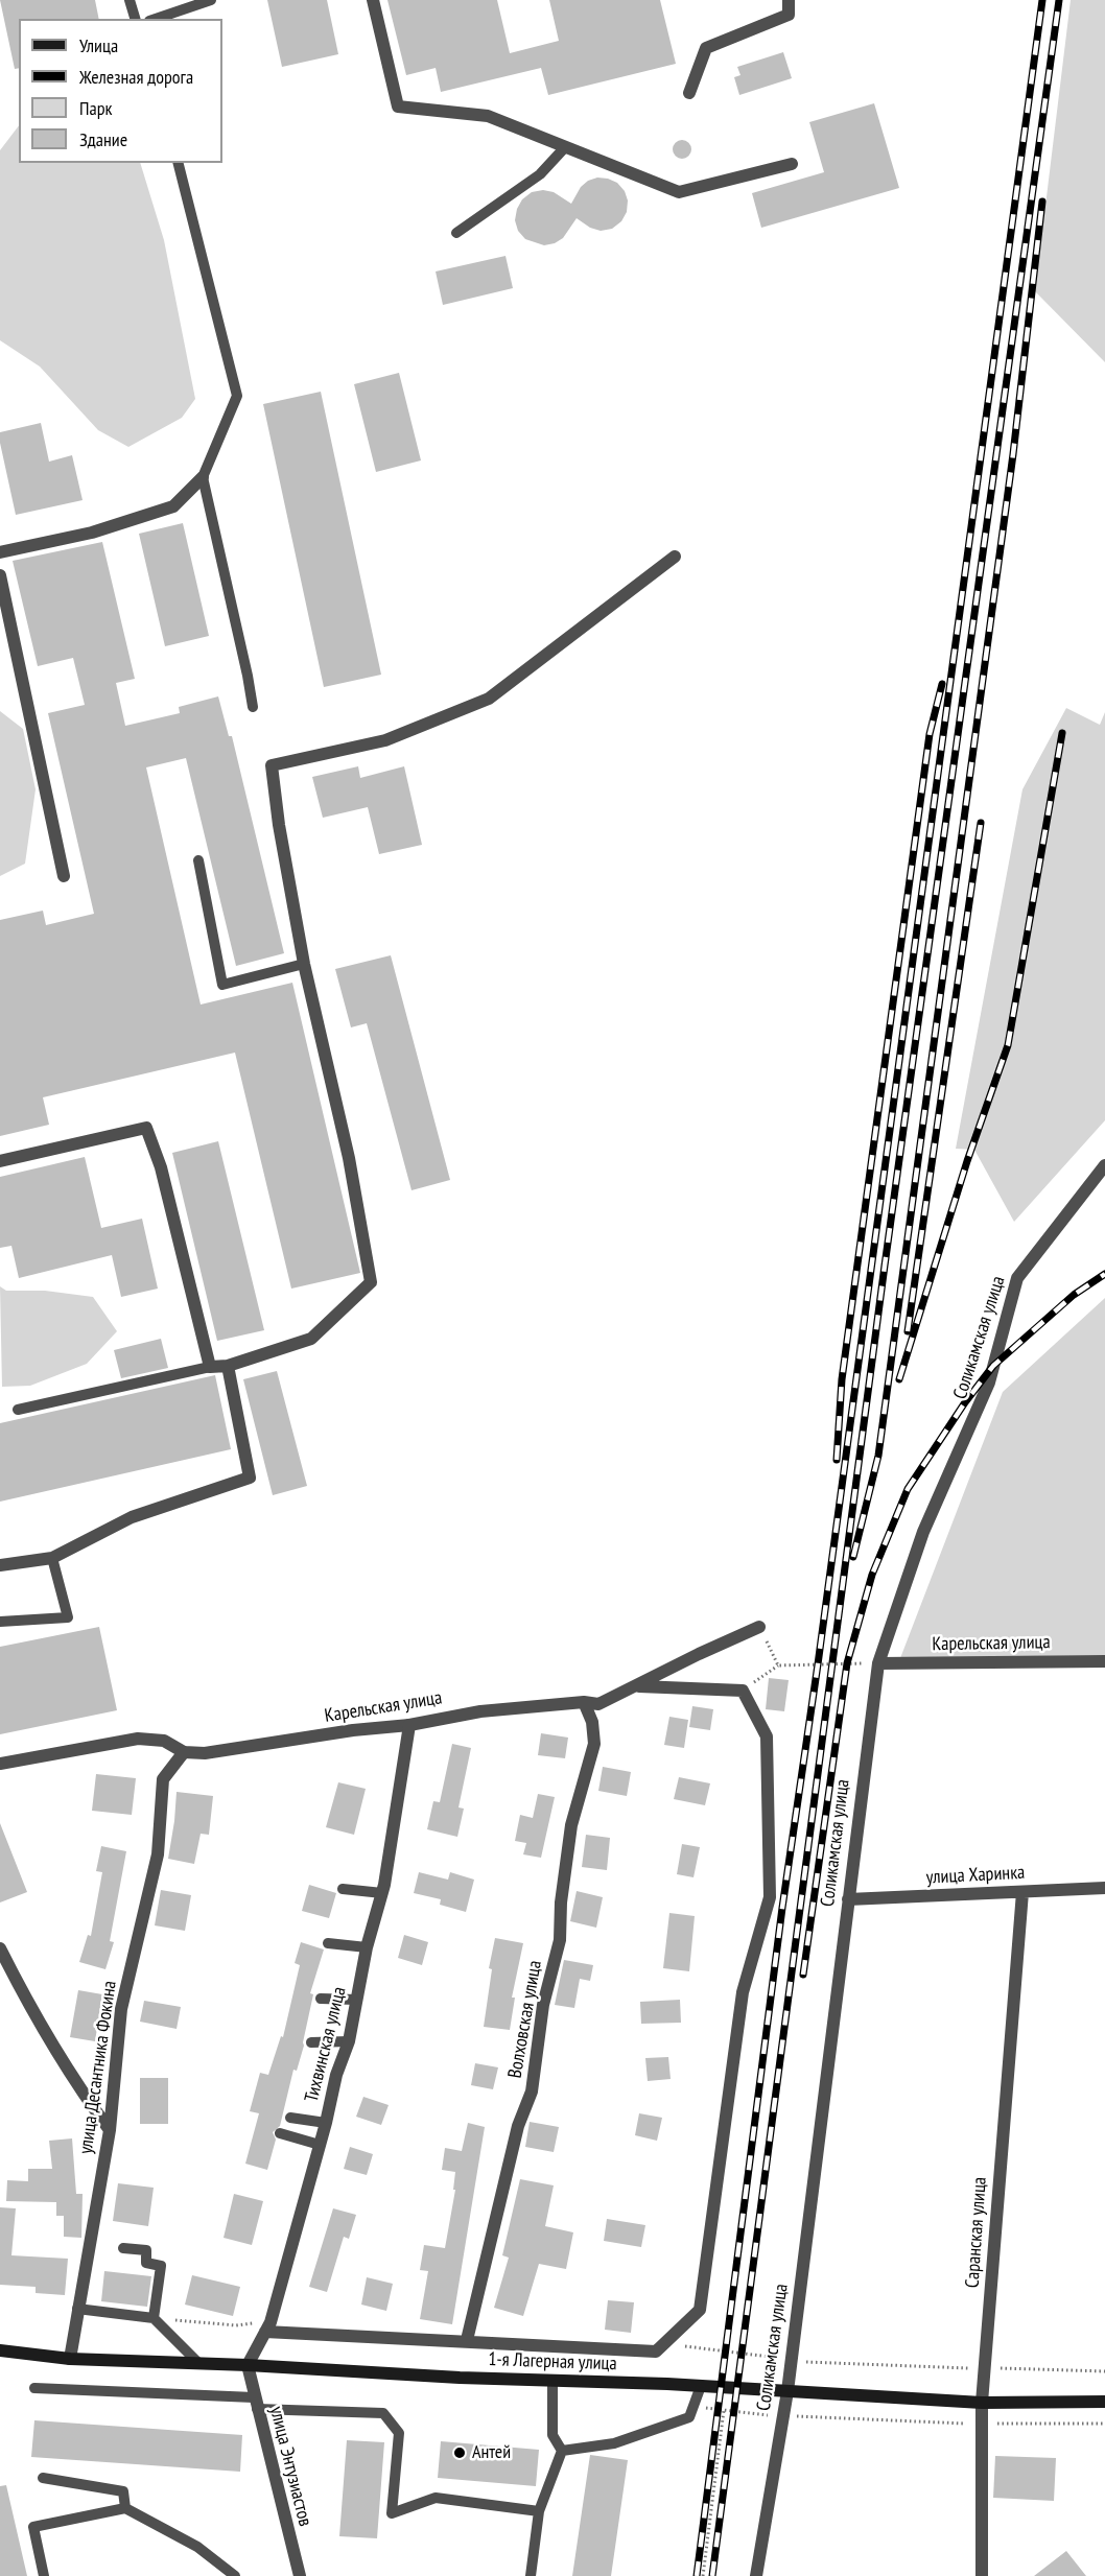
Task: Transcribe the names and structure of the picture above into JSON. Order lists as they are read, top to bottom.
{
  "streets": {
    "main road": ["1-я Лагерная улица"],
    "street": [
      "Соликамская улица",
      "Карельская улица",
      "улица Харинка",
      "Волховская улица",
      "Тихвинская улица",
      "улица Десантника Фокина",
      "Саранская улица",
      "улица Энтузиастов"
    ]
  },
  "crossings": [
    ["Соликамская улица", "Карельская улица"],
    ["Соликамская улица", "улица Харинка"],
    ["Соликамская улица", "1-я Лагерная улица"],
    ["Карельская улица", "Волховская улица"],
    ["Карельская улица", "Тихвинская улица"],
    ["Карельская улица", "улица Десантника Фокина"],
    ["улица Харинка", "Саранская улица"],
    ["Тихвинская улица", "1-я Лагерная улица"],
    ["Тихвинская улица", "улица Энтузиастов"],
    ["улица Десантника Фокина", "1-я Лагерная улица"],
    ["Саранская улица", "1-я Лагерная улица"],
    ["1-я Лагерная улица", "улица Энтузиастов"]
  ],
  "places": ["Антей"],
  "legend": [
    "Улица",
    "Железная дорога",
    "Парк",
    "Здание"
  ]
}
